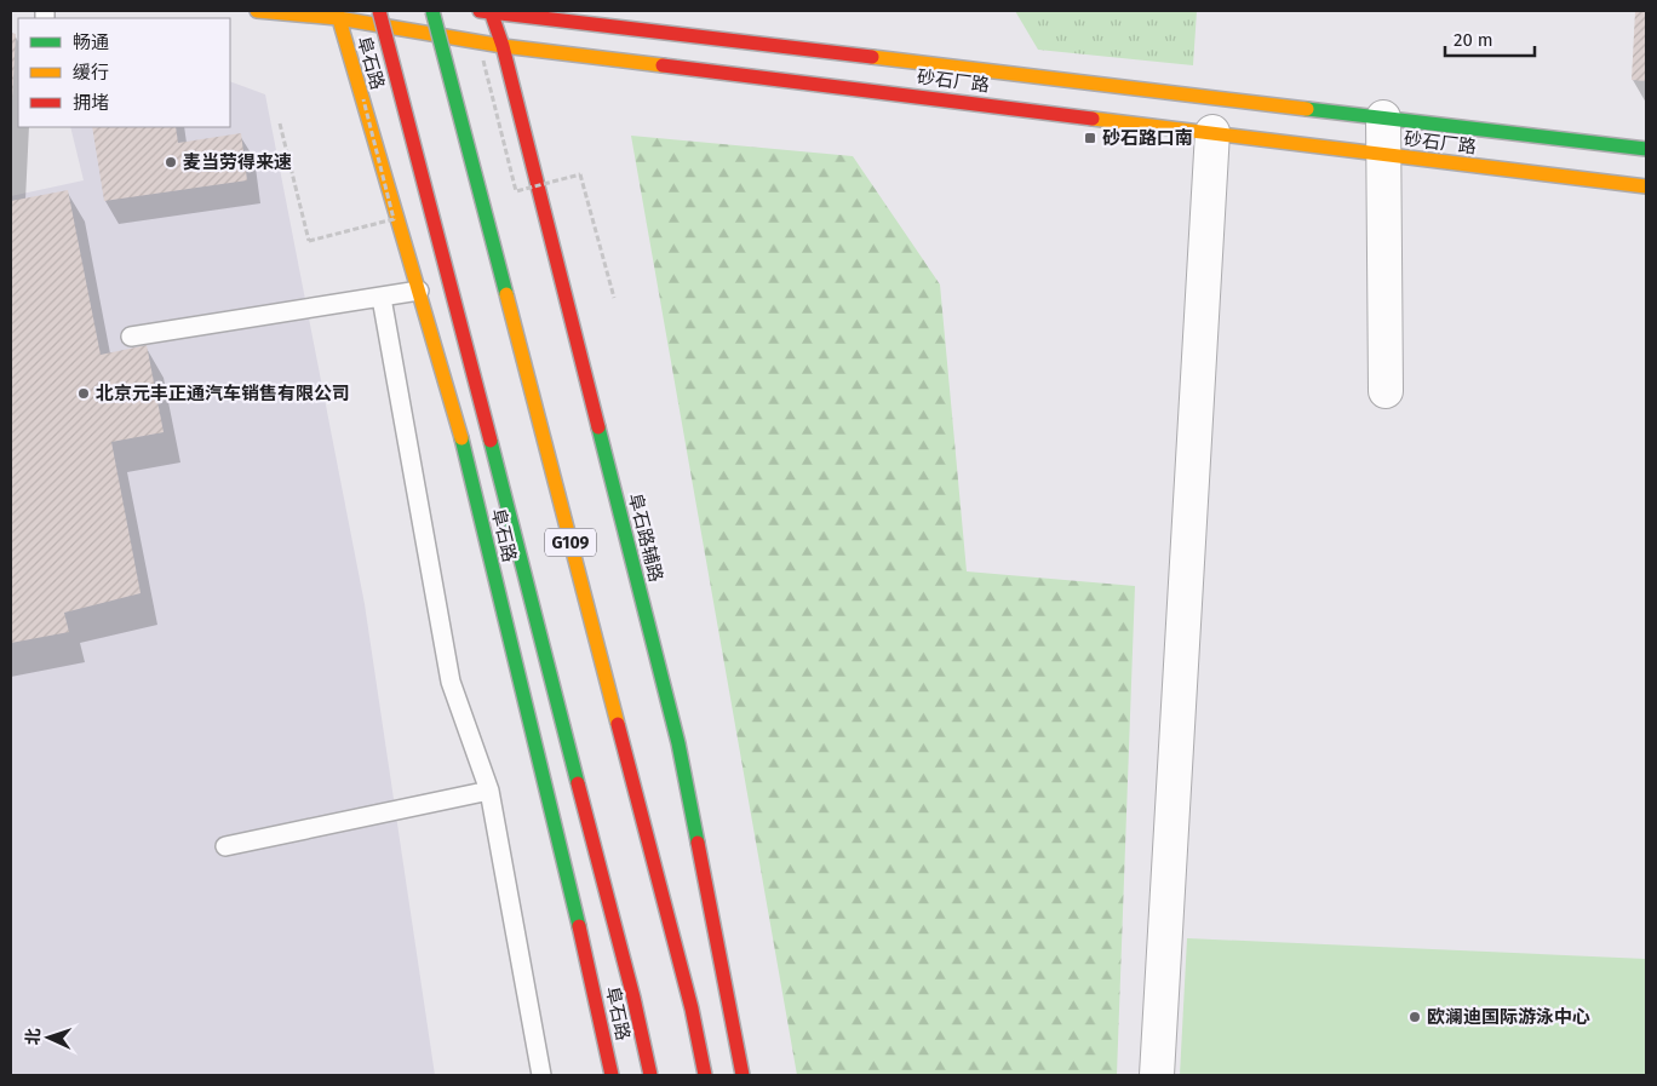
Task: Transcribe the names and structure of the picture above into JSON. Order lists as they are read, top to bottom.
{
  "streets": {
    "main road": [
      "阜石路",
      "砂石厂路",
      "阜石路辅路",
      "G109"
    ]
  },
  "crossings": [
    ["阜石路", "砂石厂路"],
    ["砂石厂路", "阜石路辅路"]
  ],
  "places": {
    "transit": ["砂石路口南"],
    "other": ["麦当劳得来速", "北京元丰正通汽车销售有限公司", "欧澜迪国际游泳中心"]
  },
  "legend": ["畅通", "缓行", "拥堵"],
  "scale_bar": "20 m",
  "north": "left"
}
